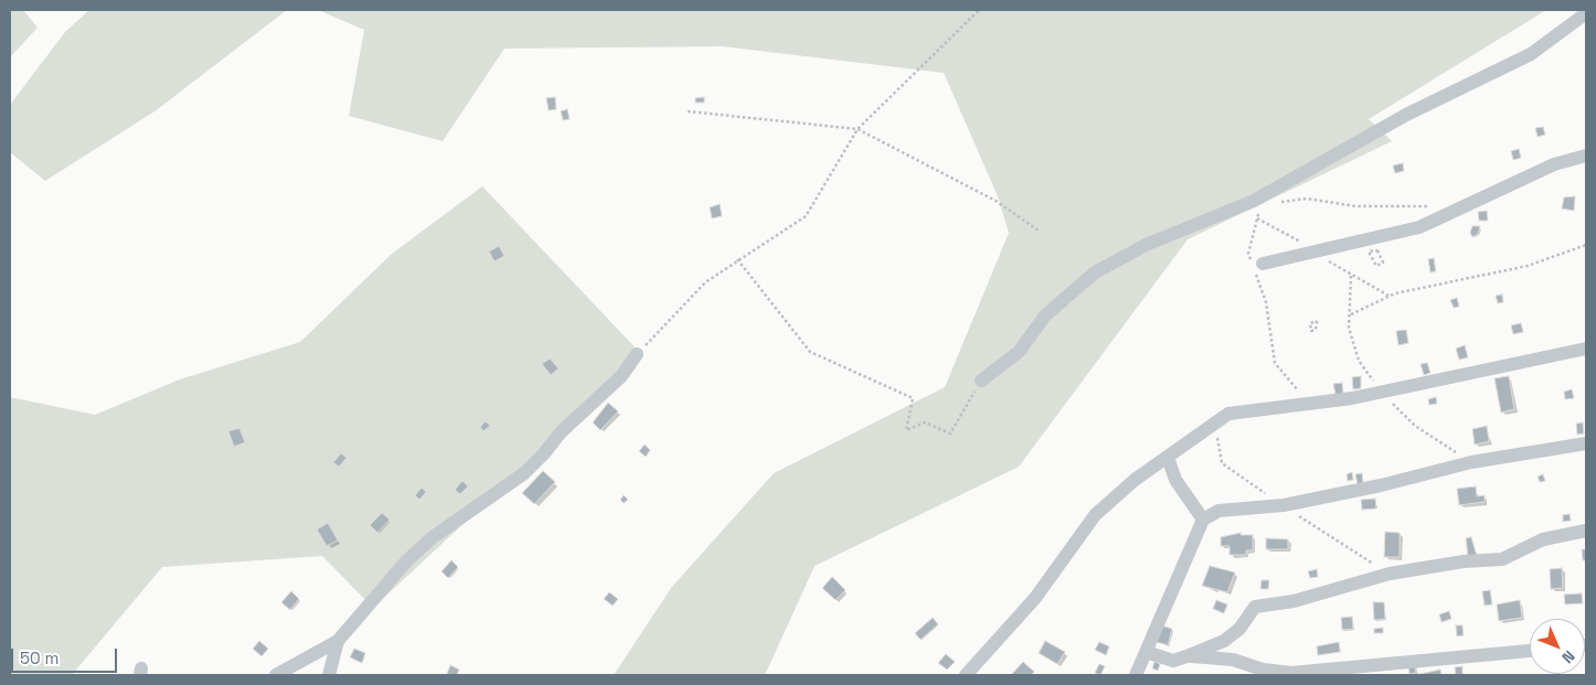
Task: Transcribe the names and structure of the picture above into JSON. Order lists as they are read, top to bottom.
{
  "scale_bar": "50 m",
  "north": "bottom right"
}
